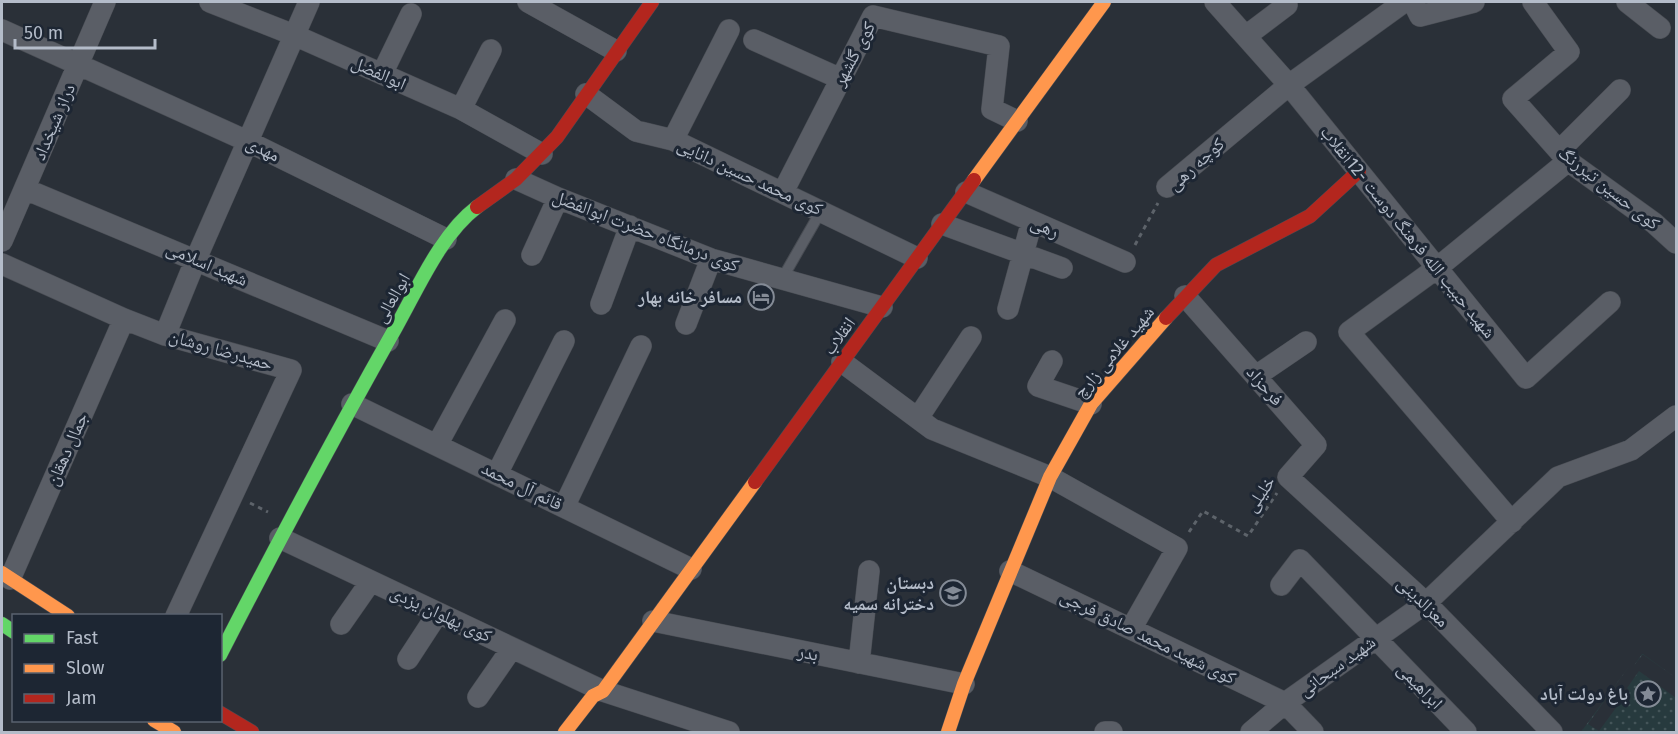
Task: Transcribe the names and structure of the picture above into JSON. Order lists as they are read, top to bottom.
{
  "streets": {
    "street": [
      "کوی گلشهر",
      "ابوالفضل",
      "دراز شیخداد",
      "مهدی",
      "کوچه رهی",
      "کوی محمد حسین دانایی",
      "کوی حسین تیررنگ",
      "رهی",
      "کوی درمانگاه حضرت ابوالفضل",
      "شهید حبیب الله فرهنگ دوست -12انقلاب",
      "شهید اسلامی",
      "ابوالعالی",
      "انقلاب",
      "حمیدرضا روشان",
      "شهید غلامی زارچ",
      "فرحزاد",
      "جمال دهقان",
      "قائم آل محمد",
      "معزالدینی",
      "کوی پهلوان یزدی",
      "کوی شهید محمد صادق فرجی",
      "بدر",
      "شهید سبحانی",
      "ابراهیمی"
    ],
    "path": ["خلیلی"]
  },
  "crossings": [
    ["کوی گلشهر", "کوی محمد حسین دانایی"],
    ["کوی گلشهر", "انقلاب"],
    ["ابوالفضل", "ابوالعالی"],
    ["دراز شیخداد", "مهدی"],
    ["دراز شیخداد", "شهید اسلامی"],
    ["مهدی", "ابوالعالی"],
    ["کوچه رهی", "رهی"],
    ["کوچه رهی", "شهید حبیب الله فرهنگ دوست -12انقلاب"],
    ["کوی محمد حسین دانایی", "ابوالعالی"],
    ["کوی محمد حسین دانایی", "انقلاب"],
    ["رهی", "انقلاب"],
    ["کوی درمانگاه حضرت ابوالفضل", "ابوالعالی"],
    ["کوی درمانگاه حضرت ابوالفضل", "انقلاب"],
    ["شهید حبیب الله فرهنگ دوست -12انقلاب", "شهید غلامی زارچ"],
    ["شهید اسلامی", "ابوالعالی"],
    ["ابوالعالی", "قائم آل محمد"],
    ["ابوالعالی", "کوی پهلوان یزدی"],
    ["انقلاب", "قائم آل محمد"],
    ["انقلاب", "کوی پهلوان یزدی"],
    ["انقلاب", "بدر"],
    ["حمیدرضا روشان", "جمال دهقان"],
    ["شهید غلامی زارچ", "فرحزاد"],
    ["شهید غلامی زارچ", "کوی شهید محمد صادق فرجی"],
    ["شهید غلامی زارچ", "بدر"],
    ["فرحزاد", "خلیلی"],
    ["فرحزاد", "معزالدینی"],
    ["خلیلی", "معزالدینی"],
    ["معزالدینی", "شهید سبحانی"],
    ["کوی شهید محمد صادق فرجی", "شهید سبحانی"],
    ["شهید سبحانی", "ابراهیمی"]
  ],
  "places": {
    "hotel": ["مسافر خانه بهار"],
    "school or university": ["دبستان دخترانه سمیه"],
    "place": ["باغ دولت آباد"]
  },
  "legend": ["Fast", "Slow", "Jam"],
  "scale_bar": "50 m"
}
